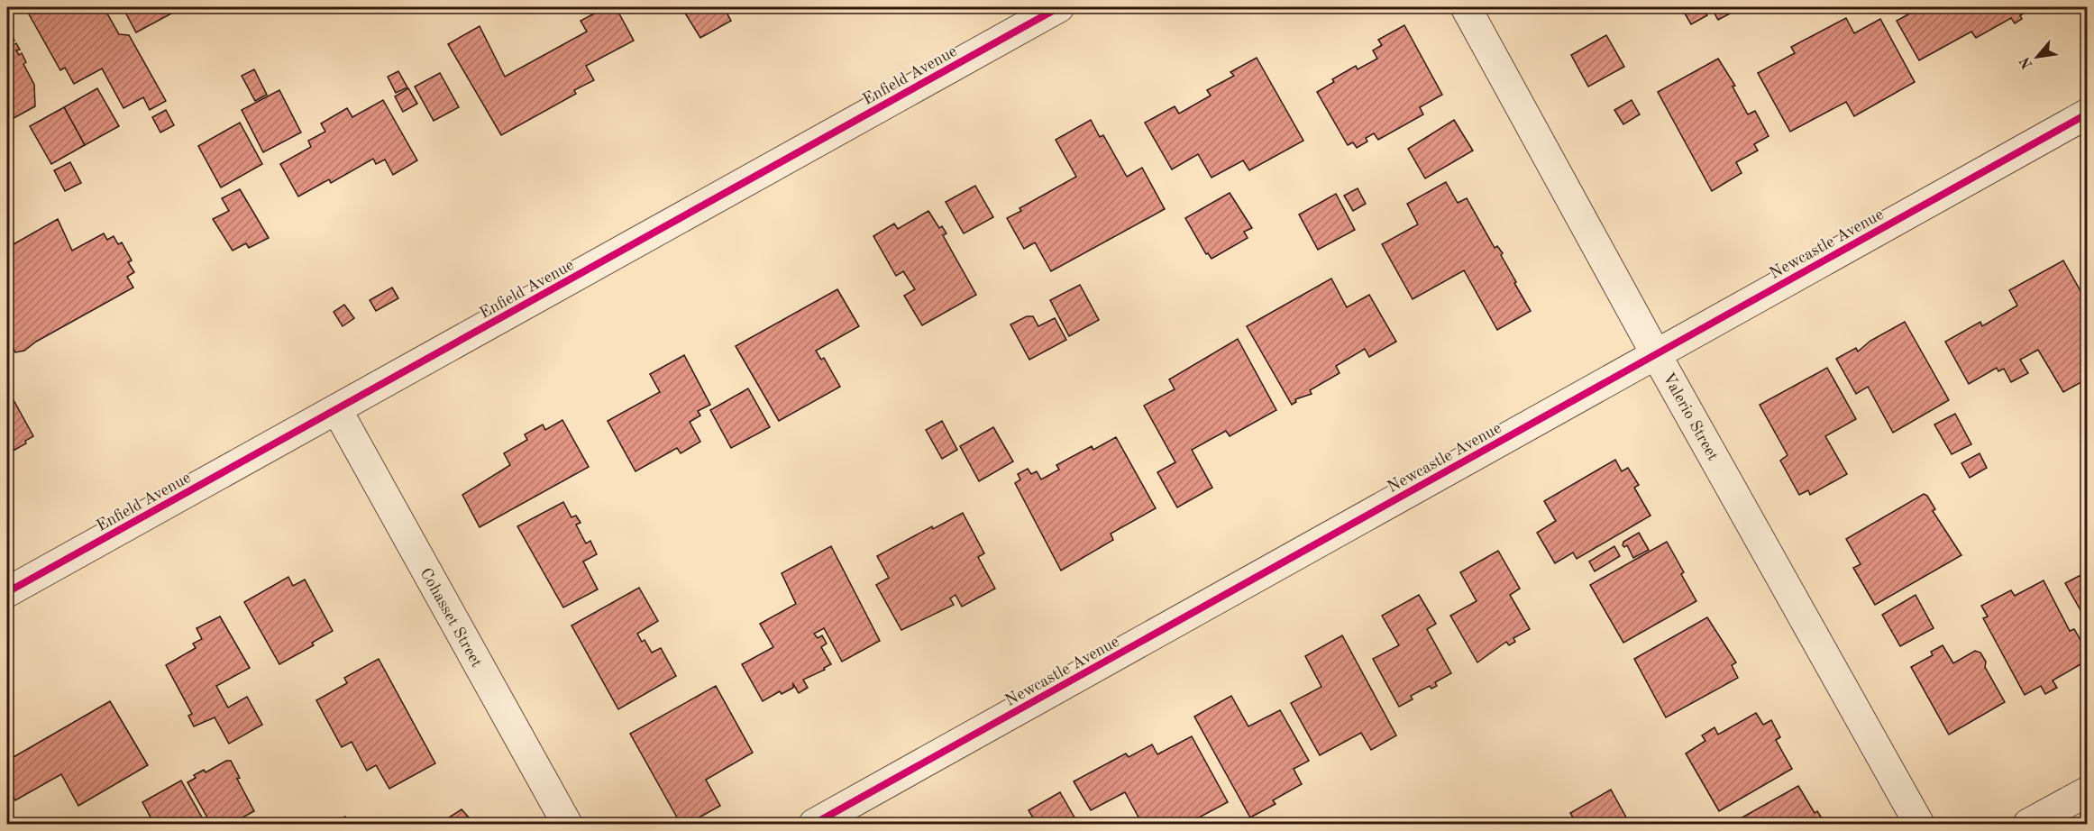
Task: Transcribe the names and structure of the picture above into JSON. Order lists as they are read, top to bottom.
{
  "streets": {
    "street": [
      "Enfield Avenue",
      "Newcastle Avenue",
      "Valerio Street",
      "Cohasset Street"
    ]
  },
  "crossings": [
    ["Enfield Avenue", "Cohasset Street"],
    ["Newcastle Avenue", "Valerio Street"]
  ],
  "north": "bottom left"
}
